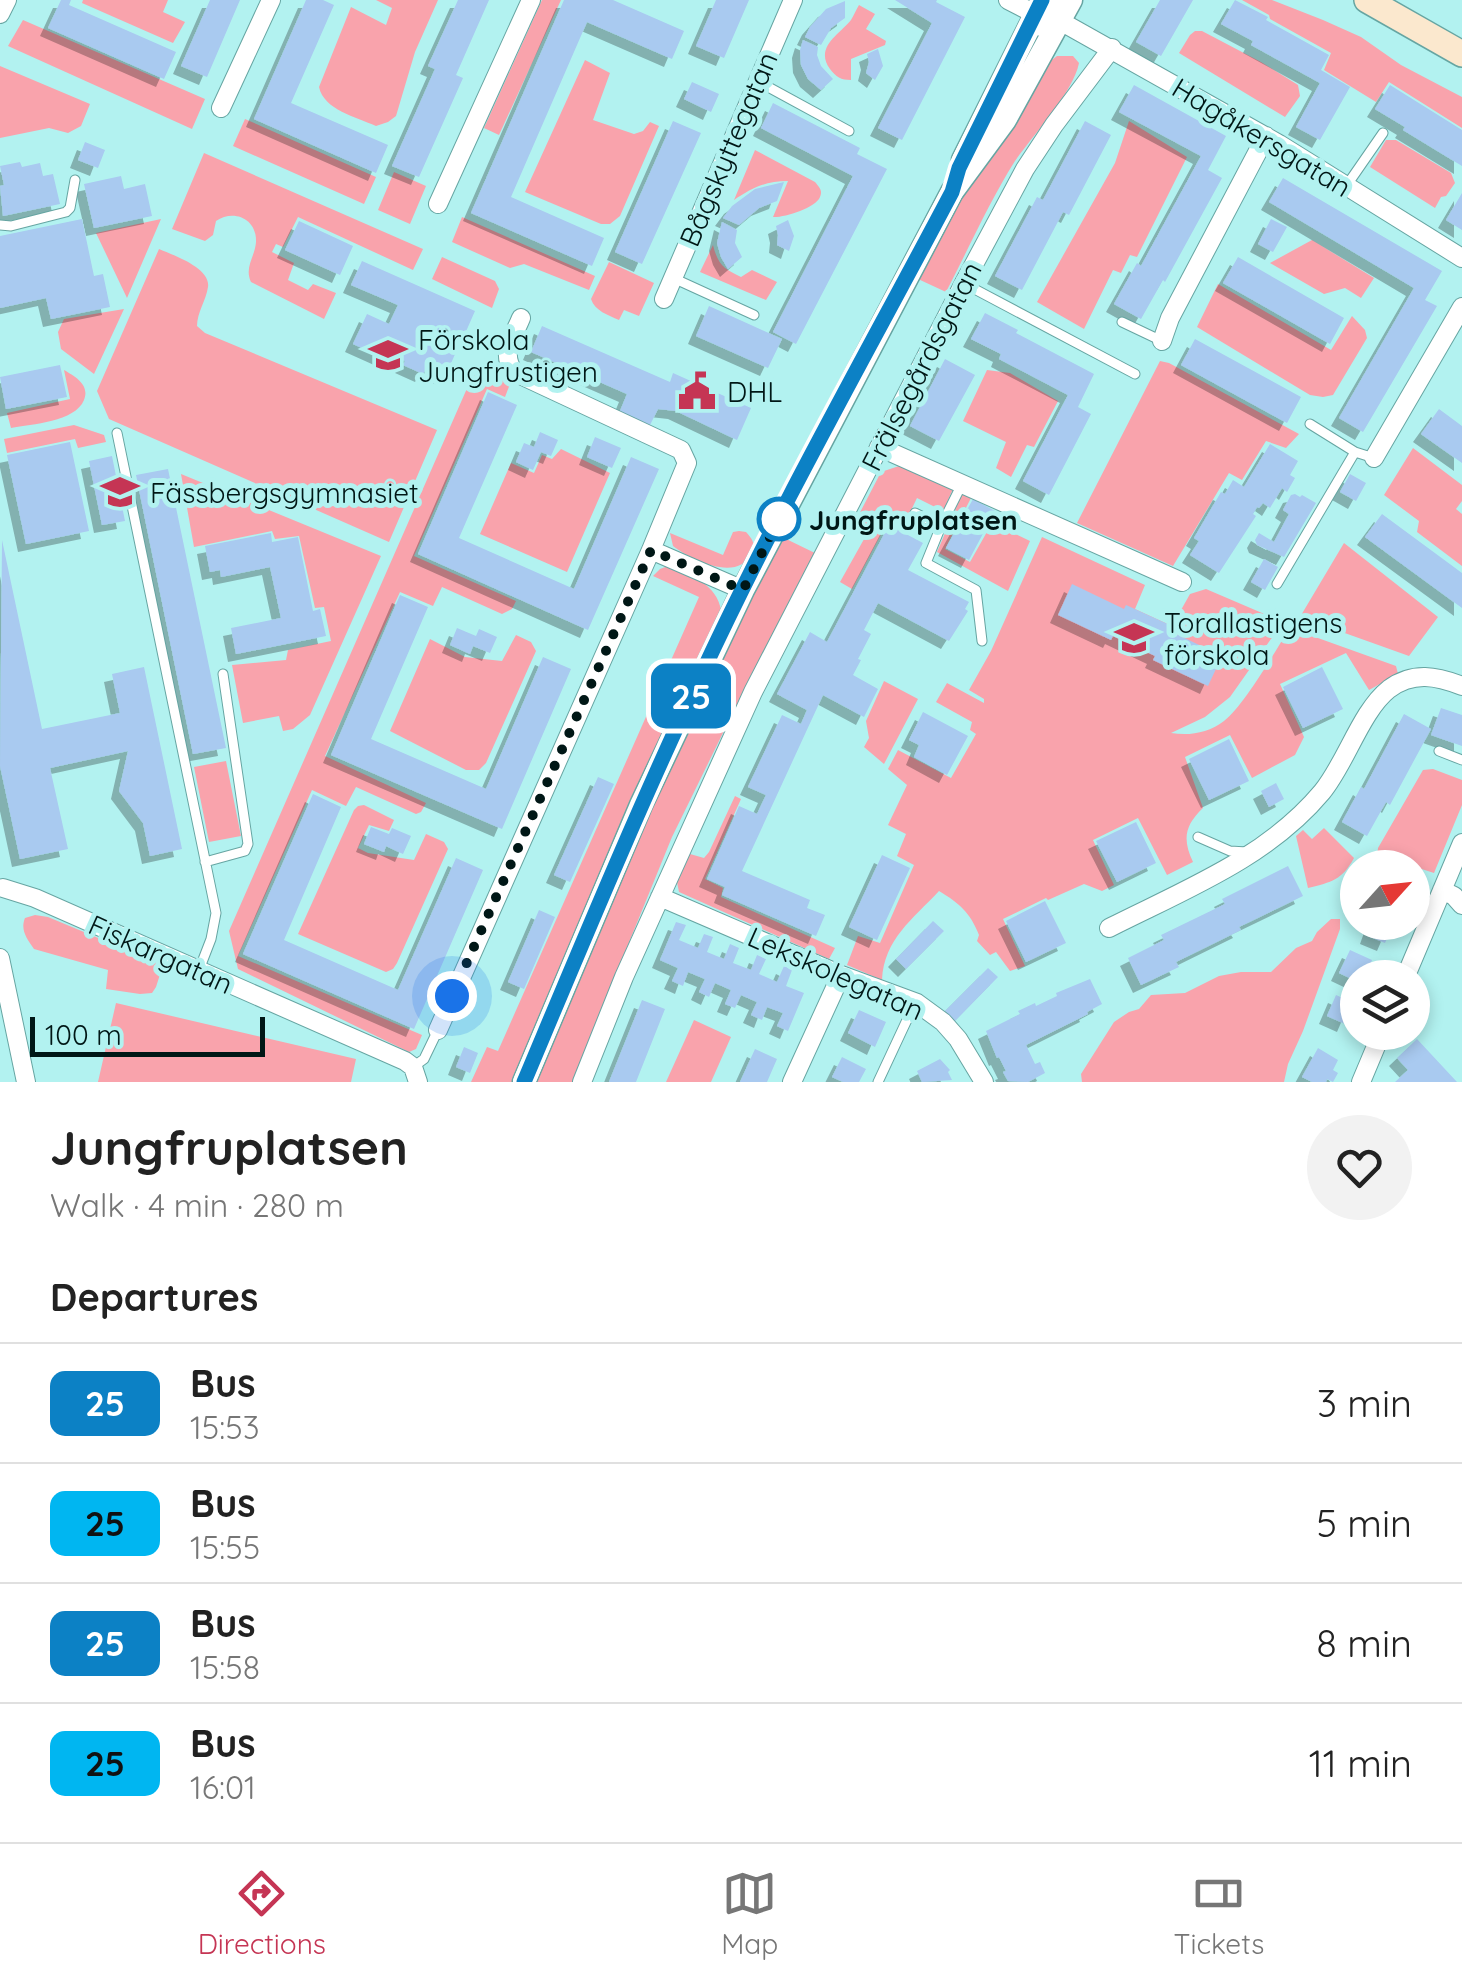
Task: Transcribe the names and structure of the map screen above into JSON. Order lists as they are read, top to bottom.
{
  "streets": {
    "street": [
      "Hagåkersgatan",
      "Bågskyttegatan",
      "Frälsegårdsgatan",
      "Fiskargatan",
      "Lekskolegatan"
    ]
  },
  "crossings": [
    ["Hagåkersgatan", "Frälsegårdsgatan"],
    ["Frälsegårdsgatan", "Lekskolegatan"]
  ],
  "places": {
    "school or university": ["Förskola Jungfrustigen", "Fässbergsgymnasiet", "Torallastigens förskola"],
    "public building": ["DHL"],
    "other": ["Jungfruplatsen"]
  },
  "lines": ["bus line 25"],
  "scale_bar": "100 m",
  "north": "top right",
  "page": {
    "on_map": "25",
    "scale": "100 m",
    "heading": [
      ["Jungfruplatsen", "Walk · 4 min · 280 m"],
      "Departures"
    ],
    "list": [
      {
        "mark": "25",
        "name": "Bus",
        "note": "15:53",
        "value": "3 min"
      },
      {
        "mark": "25",
        "name": "Bus",
        "note": "15:55",
        "value": "5 min"
      },
      {
        "mark": "25",
        "name": "Bus",
        "note": "15:58",
        "value": "8 min"
      },
      {
        "mark": "25",
        "name": "Bus",
        "note": "16:01",
        "value": "11 min"
      }
    ],
    "tabs": ["Directions", "Map", "Tickets"]
  }
}
